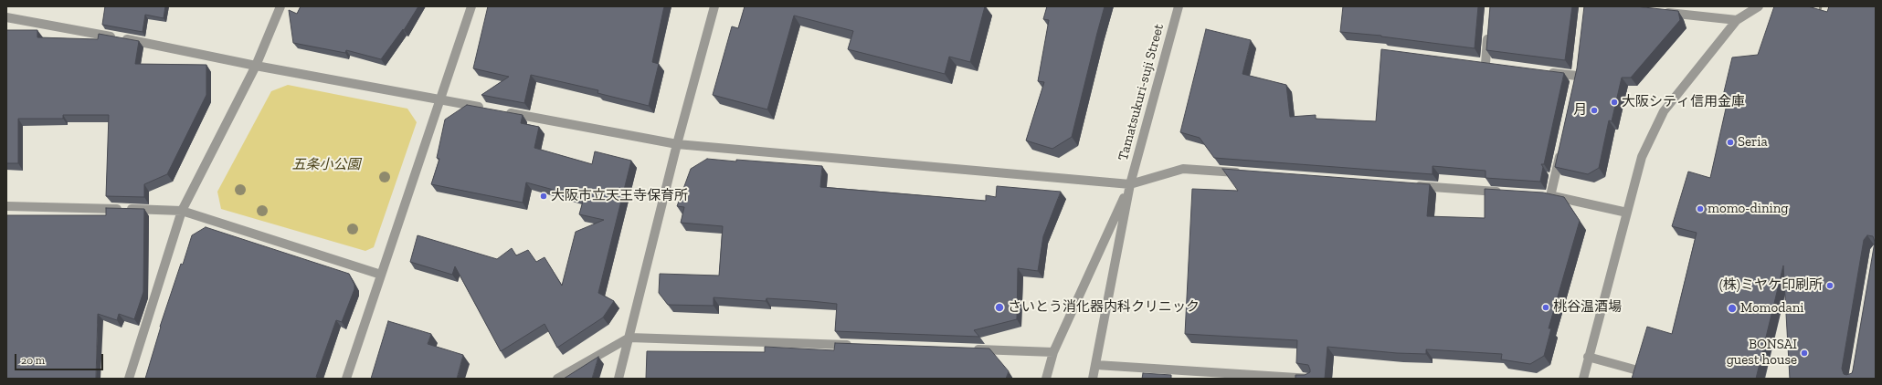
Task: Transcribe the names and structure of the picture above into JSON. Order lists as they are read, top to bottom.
{
  "streets": {
    "street": ["Tamatsukuri-suji Street"]
  },
  "parks": ["五条小公園"],
  "places": [
    "大阪シティ信用金庫",
    "月",
    "Seria",
    "大阪市立天王寺保育所",
    "momo-dining",
    "(株)ミヤケ印刷所",
    "さいとう消化器内科クリニック",
    "桃谷温酒場",
    "Momodani",
    "BONSAI guest house"
  ],
  "scale_bar": "20 m"
}
